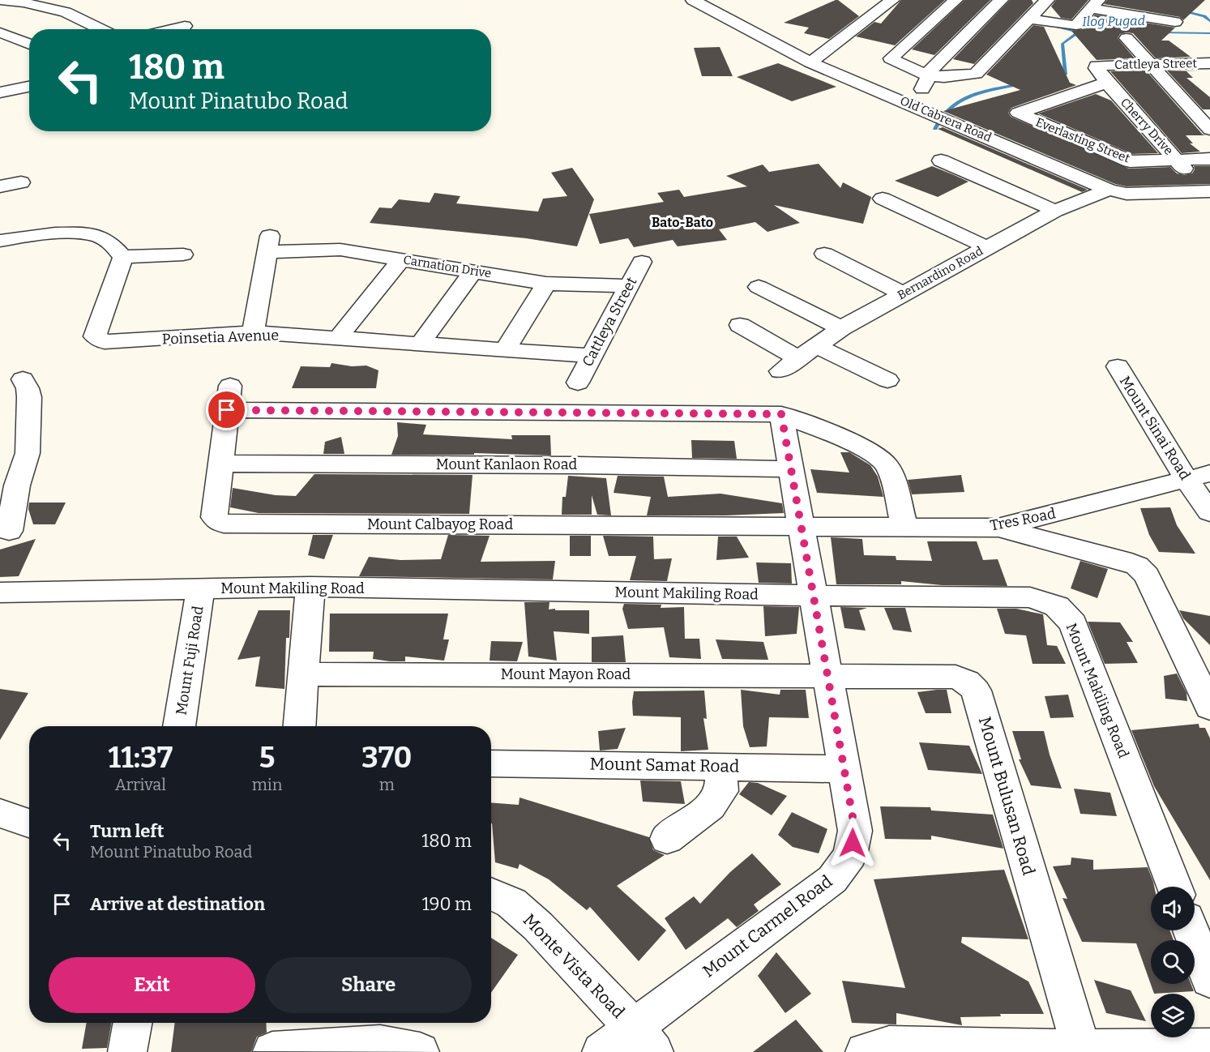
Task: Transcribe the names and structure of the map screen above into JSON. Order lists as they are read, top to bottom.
{
  "streets": {
    "street": [
      "Cattleya Street",
      "Old Cabrera Road",
      "Cherry Drive",
      "Everlasting Street",
      "Carnation Drive",
      "Bernardino Road",
      "Poinsetia Avenue",
      "Mount Sinai Road",
      "Mount Kanlaon Road",
      "Tres Road",
      "Mount Calbayog Road",
      "Mount Makiling Road",
      "Mount Fuji Road",
      "Mount Mayon Road",
      "Mount Samat Road",
      "Mount Bulusan Road",
      "Mount Carmel Road",
      "Monte Vista Road"
    ]
  },
  "crossings": [
    ["Cattleya Street", "Cherry Drive"],
    ["Cattleya Street", "Carnation Drive"],
    ["Cattleya Street", "Poinsetia Avenue"],
    ["Old Cabrera Road", "Cherry Drive"],
    ["Old Cabrera Road", "Bernardino Road"],
    ["Cherry Drive", "Everlasting Street"],
    ["Carnation Drive", "Poinsetia Avenue"],
    ["Mount Sinai Road", "Tres Road"],
    ["Mount Kanlaon Road", "Mount Calbayog Road"],
    ["Mount Kanlaon Road", "Mount Carmel Road"],
    ["Tres Road", "Mount Calbayog Road"],
    ["Tres Road", "Mount Carmel Road"],
    ["Mount Calbayog Road", "Mount Carmel Road"],
    ["Mount Makiling Road", "Mount Fuji Road"],
    ["Mount Makiling Road", "Mount Carmel Road"],
    ["Mount Mayon Road", "Mount Bulusan Road"],
    ["Mount Mayon Road", "Mount Carmel Road"],
    ["Mount Samat Road", "Mount Carmel Road"],
    ["Mount Bulusan Road", "Mount Carmel Road"],
    ["Mount Carmel Road", "Monte Vista Road"]
  ],
  "districts": ["Bato-Bato"],
  "water": ["Ilog Pugad"],
  "page": {
    "turn": ["180 m", "Mount Pinatubo Road"],
    "eta": [
      "11:37",
      "Arrival",
      "5",
      "min",
      "370",
      "m"
    ],
    "list": [
      {
        "name": "Turn left",
        "note": "Mount Pinatubo Road",
        "value": "180 m"
      },
      {
        "name": "Arrive at destination",
        "value": "190 m"
      }
    ],
    "buttons": ["Exit", "Share"]
  }
}
